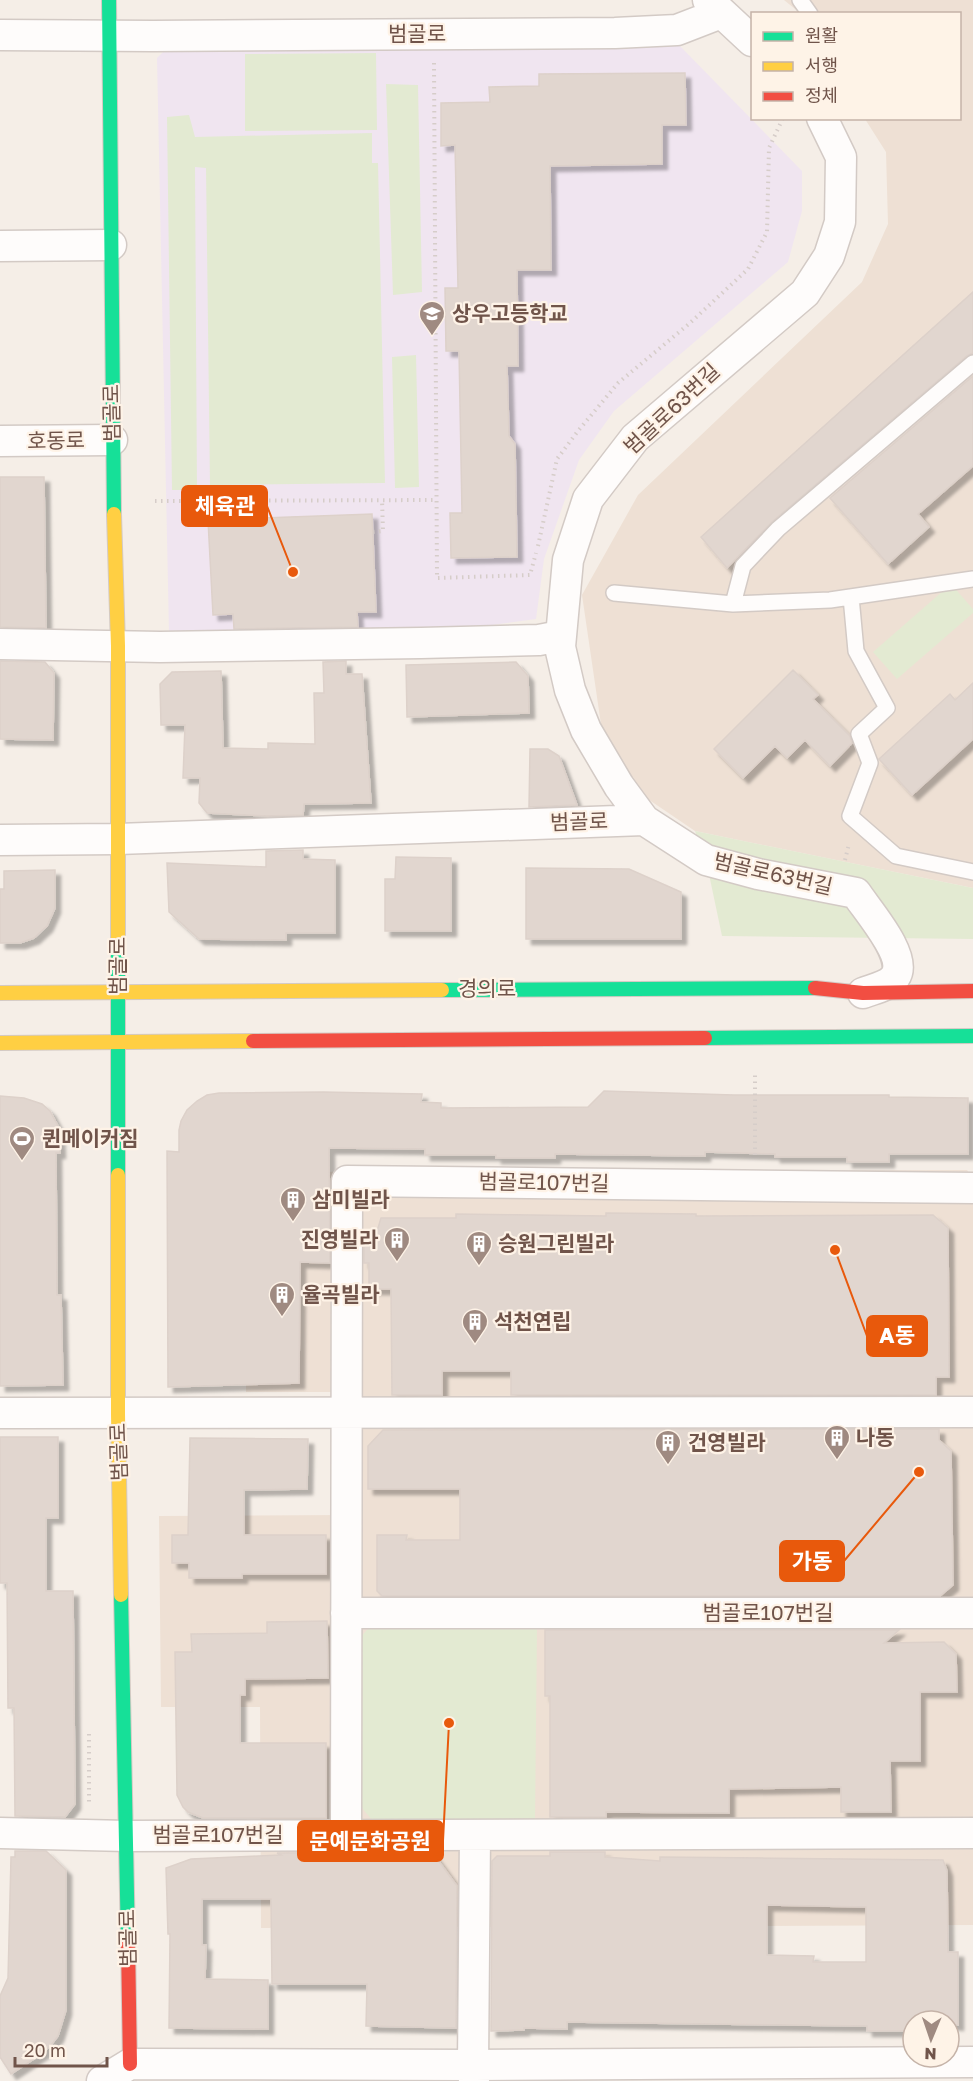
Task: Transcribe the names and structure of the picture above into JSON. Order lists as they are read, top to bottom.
{
  "streets": {
    "street": [
      "범골로",
      "범골로63번길",
      "호동로",
      "경의로",
      "범골로107번길"
    ]
  },
  "crossings": [
    ["범골로", "범골로63번길"],
    ["범골로", "호동로"],
    ["범골로", "경의로"],
    ["범골로", "범골로107번길"],
    ["범골로63번길", "경의로"]
  ],
  "places": {
    "school or university": ["상우고등학교"],
    "other": [
      "체육관",
      "A동",
      "가동",
      "문예문화공원"
    ],
    "sports": ["퀸메이커짐"],
    "building": [
      "삼미빌라",
      "진영빌라",
      "승원그린빌라",
      "율곡빌라",
      "석천연립",
      "나동",
      "건영빌라"
    ]
  },
  "legend": ["원활", "서행", "정체"],
  "scale_bar": "20 m",
  "north": "bottom"
}
